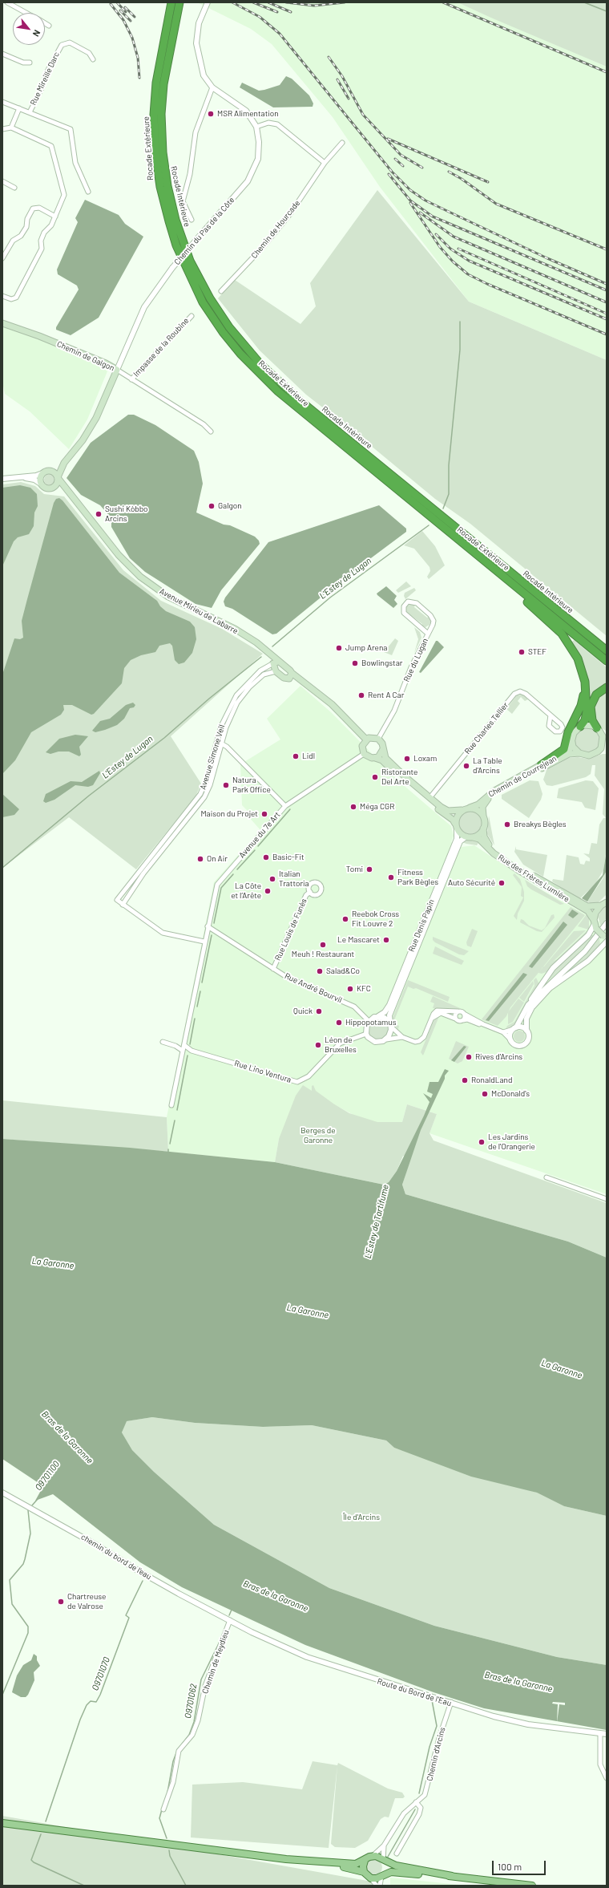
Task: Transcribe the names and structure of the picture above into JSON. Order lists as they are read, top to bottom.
{
  "streets": {
    "highway": ["Rocade Extérieure", "Rocade Intérieure"],
    "main road": [
      "Chemin du Pas de la Côte",
      "Chemin de Galgon",
      "Avenue Mirieu de Labarre",
      "Chemin de Courrejean",
      "Rue des Frères Lumière"
    ],
    "street": [
      "Rue Mireille Darc",
      "Chemin de Hourcade",
      "Impasse de la Roubine",
      "Rue du Lugan",
      "Rue Charles Tellier",
      "Avenue Simone Veil",
      "Avenue du 7e Art",
      "Rue Denis Papin",
      "Rue Louis de Funès",
      "Rue André Bourvil",
      "Rue Lino Ventura",
      "chemin du bord de l'eau",
      "Chemin de Meydieu",
      "Route du Bord de l'Eau",
      "Chemin d'Arcins"
    ]
  },
  "crossings": [
    ["Rocade Extérieure", "Rocade Intérieure"],
    ["Chemin du Pas de la Côte", "Chemin de Galgon"],
    ["Chemin du Pas de la Côte", "Avenue Mirieu de Labarre"],
    ["Impasse de la Roubine", "Chemin de Galgon"],
    ["Avenue Mirieu de Labarre", "Rue du Lugan"],
    ["Avenue Mirieu de Labarre", "Avenue Simone Veil"],
    ["Avenue Mirieu de Labarre", "Avenue du 7e Art"],
    ["Rue du Lugan", "Avenue du 7e Art"],
    ["Chemin de Courrejean", "Rue des Frères Lumière"],
    ["Chemin de Courrejean", "Rue Denis Papin"],
    ["Avenue du 7e Art", "Rue André Bourvil"],
    ["Avenue du 7e Art", "Rue Lino Ventura"],
    ["Rue des Frères Lumière", "Rue Denis Papin"],
    ["Rue Denis Papin", "Rue André Bourvil"],
    ["Rue Denis Papin", "Rue Lino Ventura"],
    ["Rue Louis de Funès", "Rue André Bourvil"],
    ["Rue André Bourvil", "Rue Lino Ventura"],
    ["chemin du bord de l'eau", "Chemin de Meydieu"],
    ["chemin du bord de l'eau", "Route du Bord de l'Eau"],
    ["Chemin de Meydieu", "Route du Bord de l'Eau"],
    ["Route du Bord de l'Eau", "Chemin d'Arcins"]
  ],
  "water": [
    "L'Estey de Lugan",
    "L'Estey de Tartifume",
    "La Garonne",
    "Bras de la Garonne",
    "O9701100",
    "O9701070",
    "O9701062"
  ],
  "parks": ["Berges de Garonne", "Île d'Arcins"],
  "places": [
    "MSR Alimentation",
    "Galgon",
    "Sushi Kòbbo Arcins",
    "Jump Arena",
    "STEF",
    "Bowlingstar",
    "Rent A Car",
    "Lidl",
    "Loxam",
    "La Table d'Arcins",
    "Ristorante Del Arte",
    "Natura Park Office",
    "Méga CGR",
    "Maison du Projet",
    "Breakys Bègles",
    "Basic-Fit",
    "On Air",
    "Tomi",
    "Fitness Park Bègles",
    "Italian Trattoria",
    "Auto Sécurité",
    "La Côte et l’Arête",
    "Reebok Cross Fit Louvre 2",
    "Le Mascaret",
    "Meuh ! Restaurant",
    "Salad&Co",
    "KFC",
    "Quick",
    "Hippopotamus",
    "Léon de Bruxelles",
    "Rives d'Arcins",
    "RonaldLand",
    "McDonald's",
    "Les Jardins de l'Orangerie",
    "Chartreuse de Valrose"
  ],
  "scale_bar": "100 m",
  "north": "bottom right"
}
